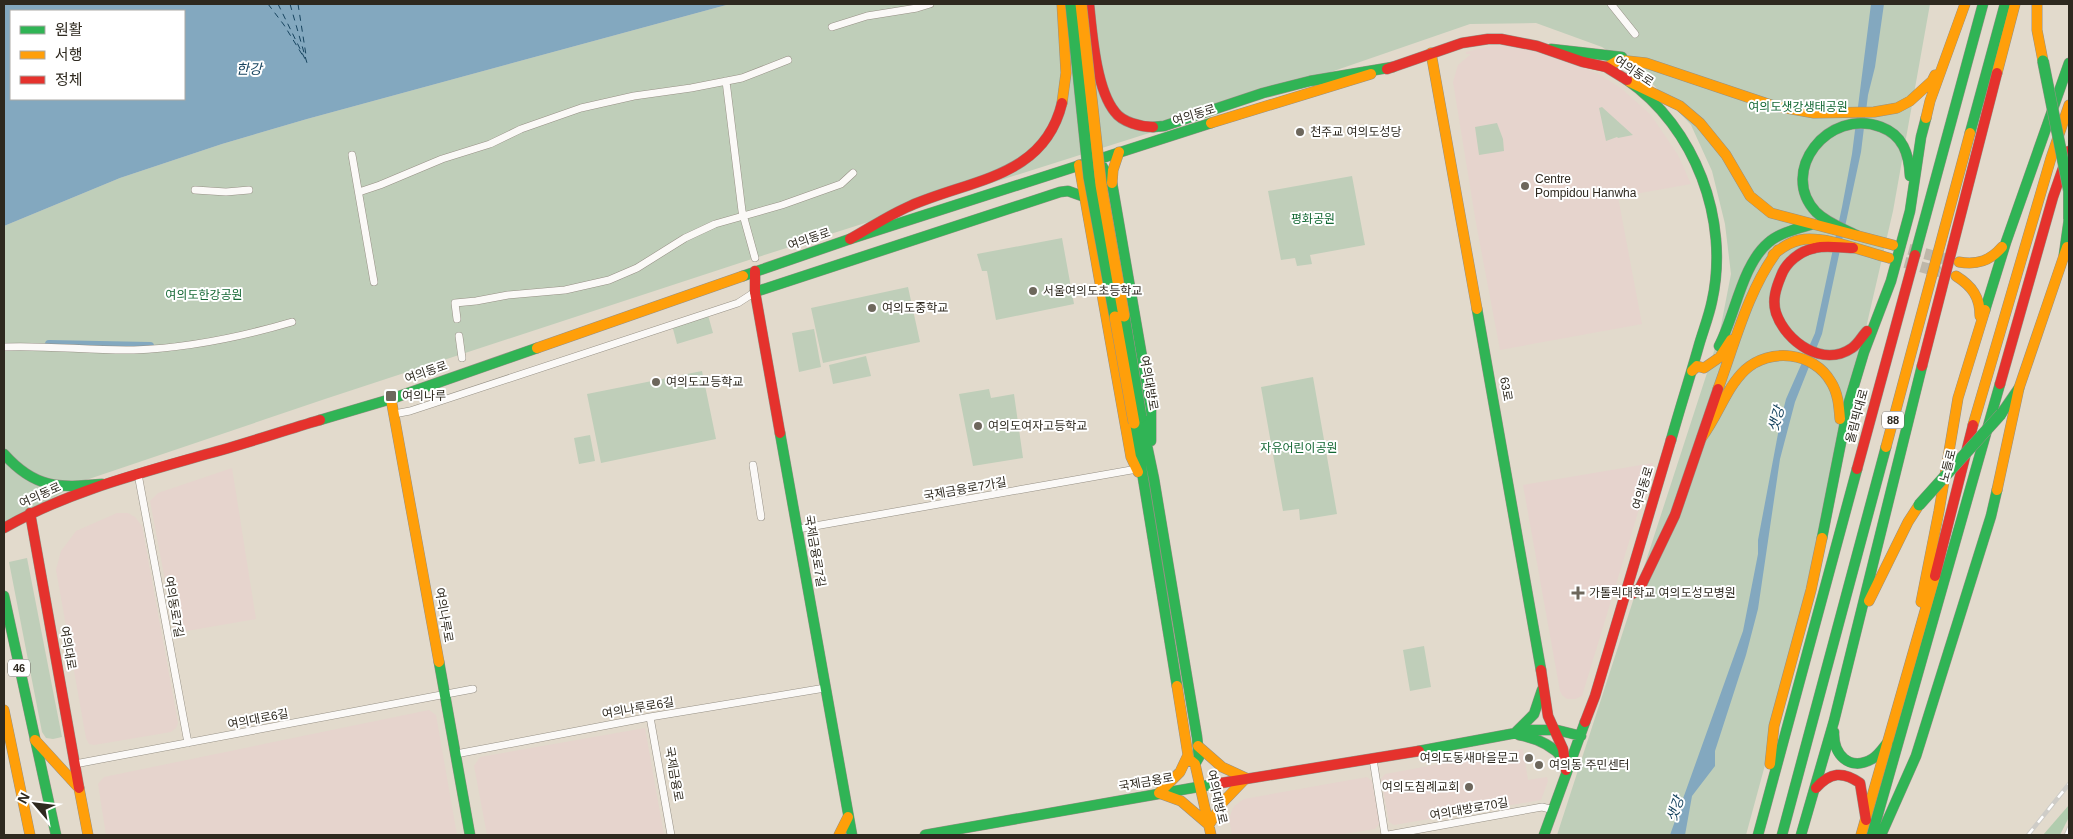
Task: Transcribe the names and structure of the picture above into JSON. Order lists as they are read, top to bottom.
{
  "streets": {
    "main road": [
      "여의동로",
      "여의대방로",
      "63로",
      "올림픽대로",
      "88",
      "노들로",
      "국제금융로7길",
      "여의나루로",
      "여의대로",
      "46",
      "국제금융로"
    ],
    "street": [
      "국제금융로7가길",
      "여의동로7길",
      "여의나루로6길",
      "여의대로6길",
      "여의대방로70길"
    ]
  },
  "crossings": [
    ["여의동로", "63로"],
    ["여의동로", "국제금융로7길"],
    ["여의동로", "여의동로7길"],
    ["여의동로", "여의나루로"],
    ["여의동로", "여의대로"],
    ["여의동로", "국제금융로"],
    ["여의동로", "여의대방로70길"],
    ["여의대방로", "국제금융로"],
    ["63로", "국제금융로"],
    ["국제금융로7가길", "국제금융로7길"],
    ["국제금융로7길", "여의나루로6길"],
    ["여의동로7길", "여의대로6길"],
    ["여의나루로", "여의나루로6길"],
    ["여의나루로", "여의대로6길"],
    ["여의대로", "여의대로6길"],
    ["여의나루로6길", "국제금융로"]
  ],
  "water": ["한강", "샛강"],
  "parks": [
    "여의도샛강생태공원",
    "평화공원",
    "여의도한강공원",
    "자유어린이공원"
  ],
  "places": {
    "other": [
      "천주교 여의도성당",
      "Centre Pompidou Hanwha",
      "서울여의도초등학교",
      "여의도중학교",
      "여의도고등학교",
      "여의도여자고등학교",
      "여의도동새마을문고",
      "여의동 주민센터",
      "여의도침례교회"
    ],
    "transit": ["여의나루"],
    "health": ["가톨릭대학교 여의도성모병원"]
  },
  "legend": ["원활", "서행", "정체"],
  "north": "top left"
}
